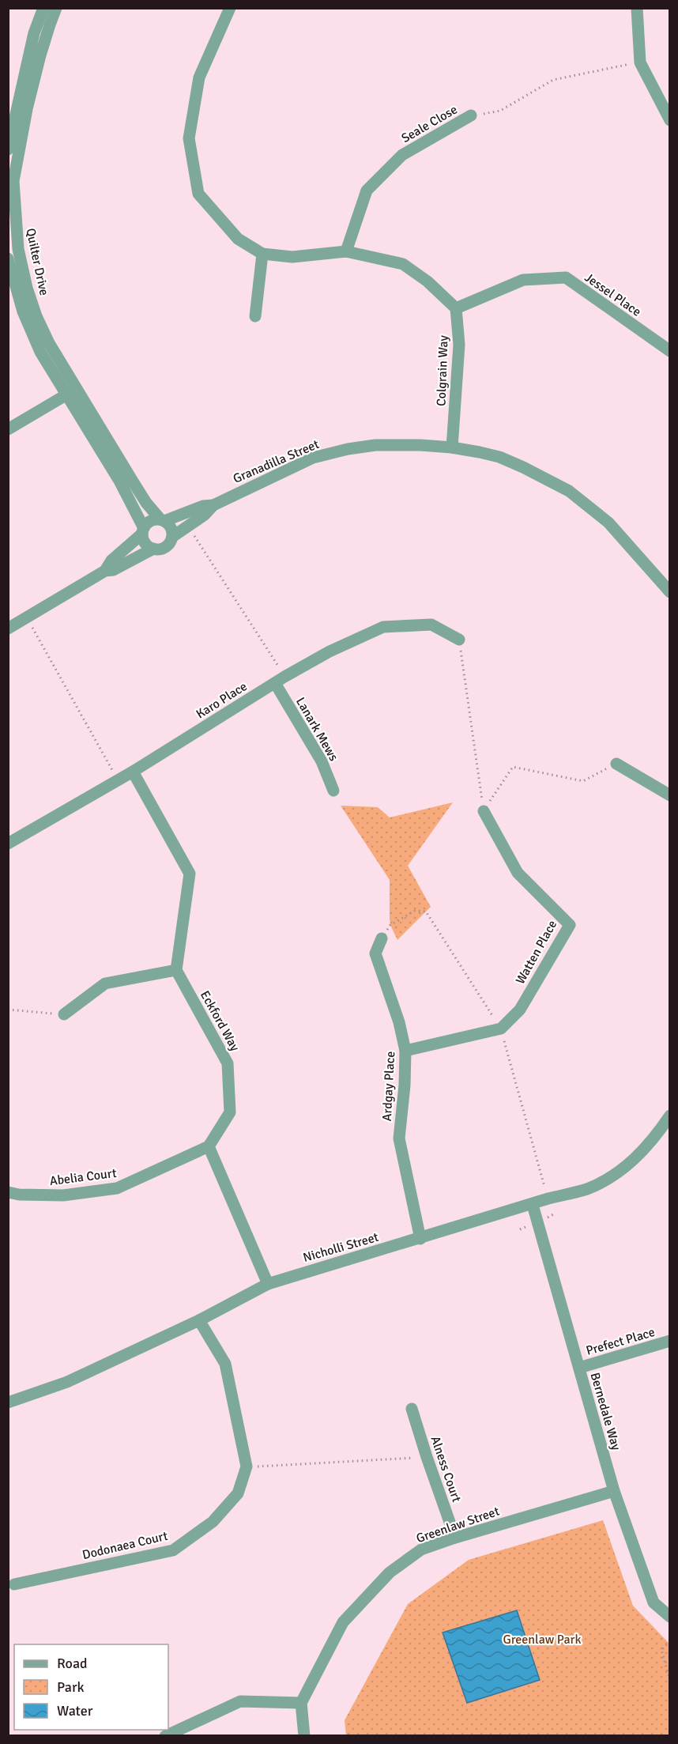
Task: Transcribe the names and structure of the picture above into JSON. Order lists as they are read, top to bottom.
{
  "streets": {
    "street": [
      "Seale Close",
      "Quilter Drive",
      "Jessel Place",
      "Colgrain Way",
      "Granadilla Street",
      "Karo Place",
      "Lanark Mews",
      "Watten Place",
      "Eckford Way",
      "Ardgay Place",
      "Abelia Court",
      "Nicholli Street",
      "Prefect Place",
      "Bernedale Way",
      "Alness Court",
      "Greenlaw Street",
      "Dodonaea Court"
    ]
  },
  "crossings": [
    ["Quilter Drive", "Granadilla Street"],
    ["Jessel Place", "Colgrain Way"],
    ["Colgrain Way", "Granadilla Street"],
    ["Karo Place", "Lanark Mews"],
    ["Eckford Way", "Abelia Court"],
    ["Ardgay Place", "Nicholli Street"],
    ["Nicholli Street", "Bernedale Way"],
    ["Nicholli Street", "Dodonaea Court"],
    ["Prefect Place", "Bernedale Way"],
    ["Bernedale Way", "Greenlaw Street"],
    ["Alness Court", "Greenlaw Street"]
  ],
  "parks": ["Greenlaw Park"],
  "legend": ["Road", "Park", "Water"]
}
